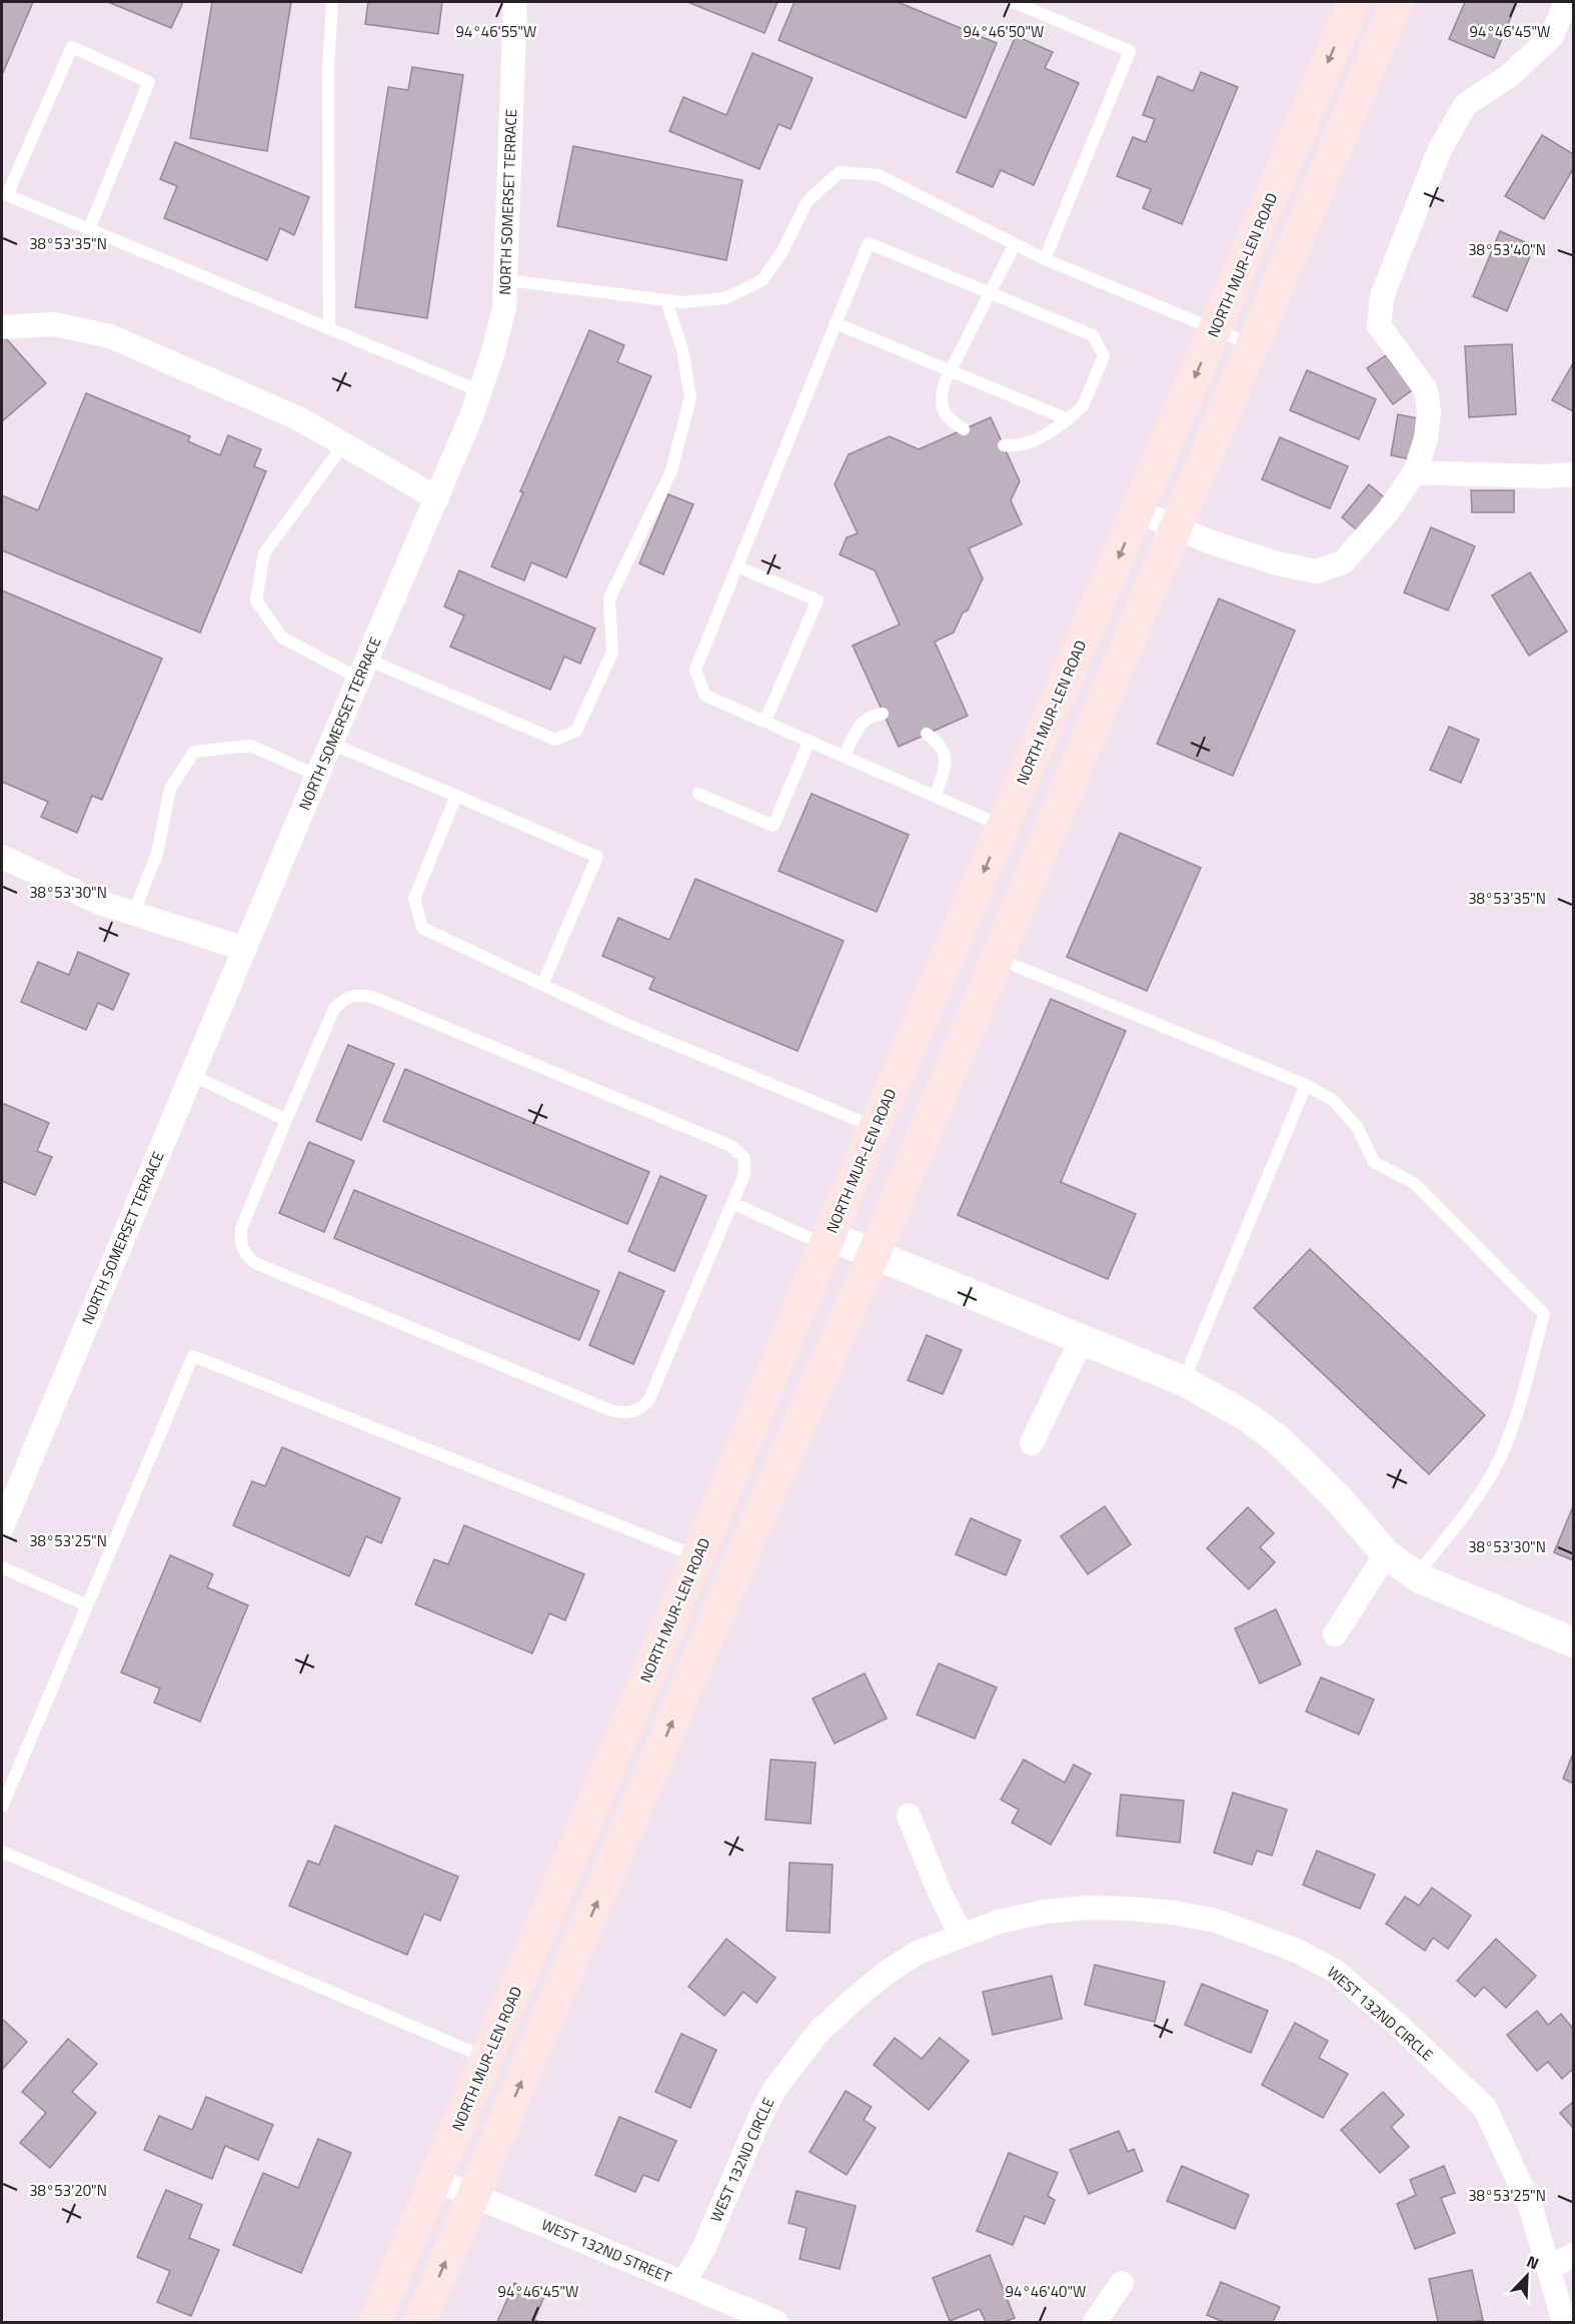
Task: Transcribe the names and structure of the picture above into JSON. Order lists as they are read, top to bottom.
{
  "streets": {
    "main road": ["NORTH MUR-LEN ROAD"],
    "street": ["NORTH SOMERSET TERRACE", "WEST 132ND CIRCLE", "WEST 132ND STREET"]
  },
  "crossings": [
    ["NORTH MUR-LEN ROAD", "WEST 132ND STREET"],
    ["WEST 132ND CIRCLE", "WEST 132ND STREET"]
  ],
  "north": "top right",
  "coordinates": [
    "94°46'55\"W",
    "94°46'50\"W",
    "94°46'45\"W",
    "38°53'35\"N",
    "38°53'40\"N",
    "38°53'30\"N",
    "38°53'25\"N",
    "38°53'20\"N",
    "94°46'40\"W"
  ]
}
